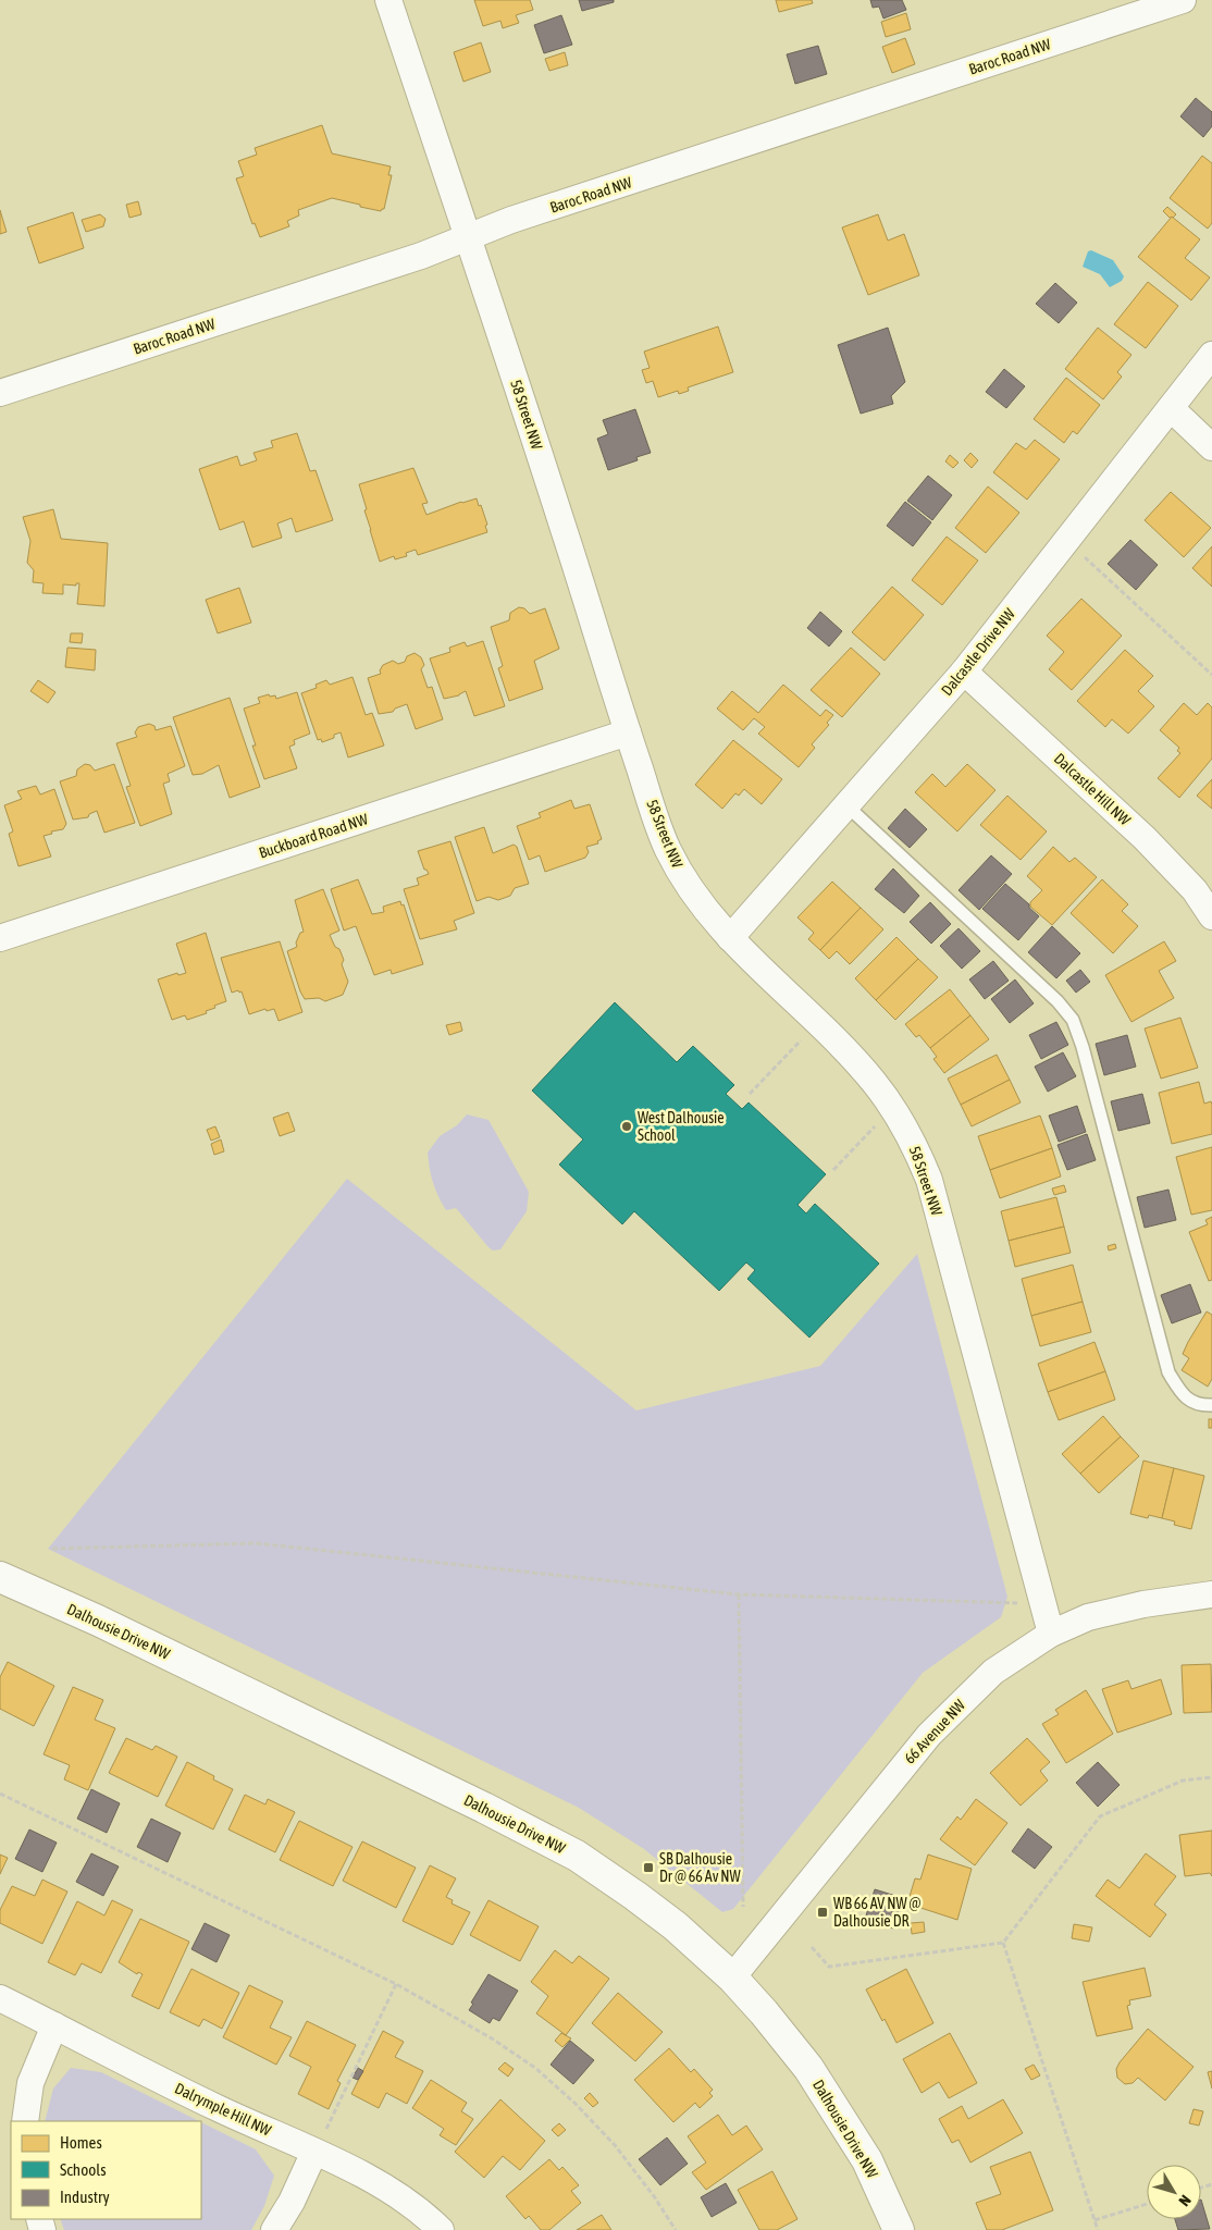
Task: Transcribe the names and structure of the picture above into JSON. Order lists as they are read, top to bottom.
{
  "streets": {
    "street": [
      "Baroc Road NW",
      "58 Street NW",
      "Dalcastle Drive NW",
      "Dalcastle Hill NW",
      "Buckboard Road NW",
      "Dalhousie Drive NW",
      "66 Avenue NW",
      "Dalrymple Hill NW"
    ]
  },
  "crossings": [
    ["Baroc Road NW", "58 Street NW"],
    ["58 Street NW", "Dalcastle Drive NW"],
    ["58 Street NW", "Buckboard Road NW"],
    ["58 Street NW", "66 Avenue NW"],
    ["Dalcastle Drive NW", "Dalcastle Hill NW"],
    ["Dalhousie Drive NW", "66 Avenue NW"]
  ],
  "places": {
    "other": ["West Dalhousie School"],
    "transit": ["SB Dalhousie Dr @ 66 Av NW", "WB 66 AV NW @ Dalhousie DR"]
  },
  "legend": ["Homes", "Schools", "Industry"],
  "north": "bottom right"
}
